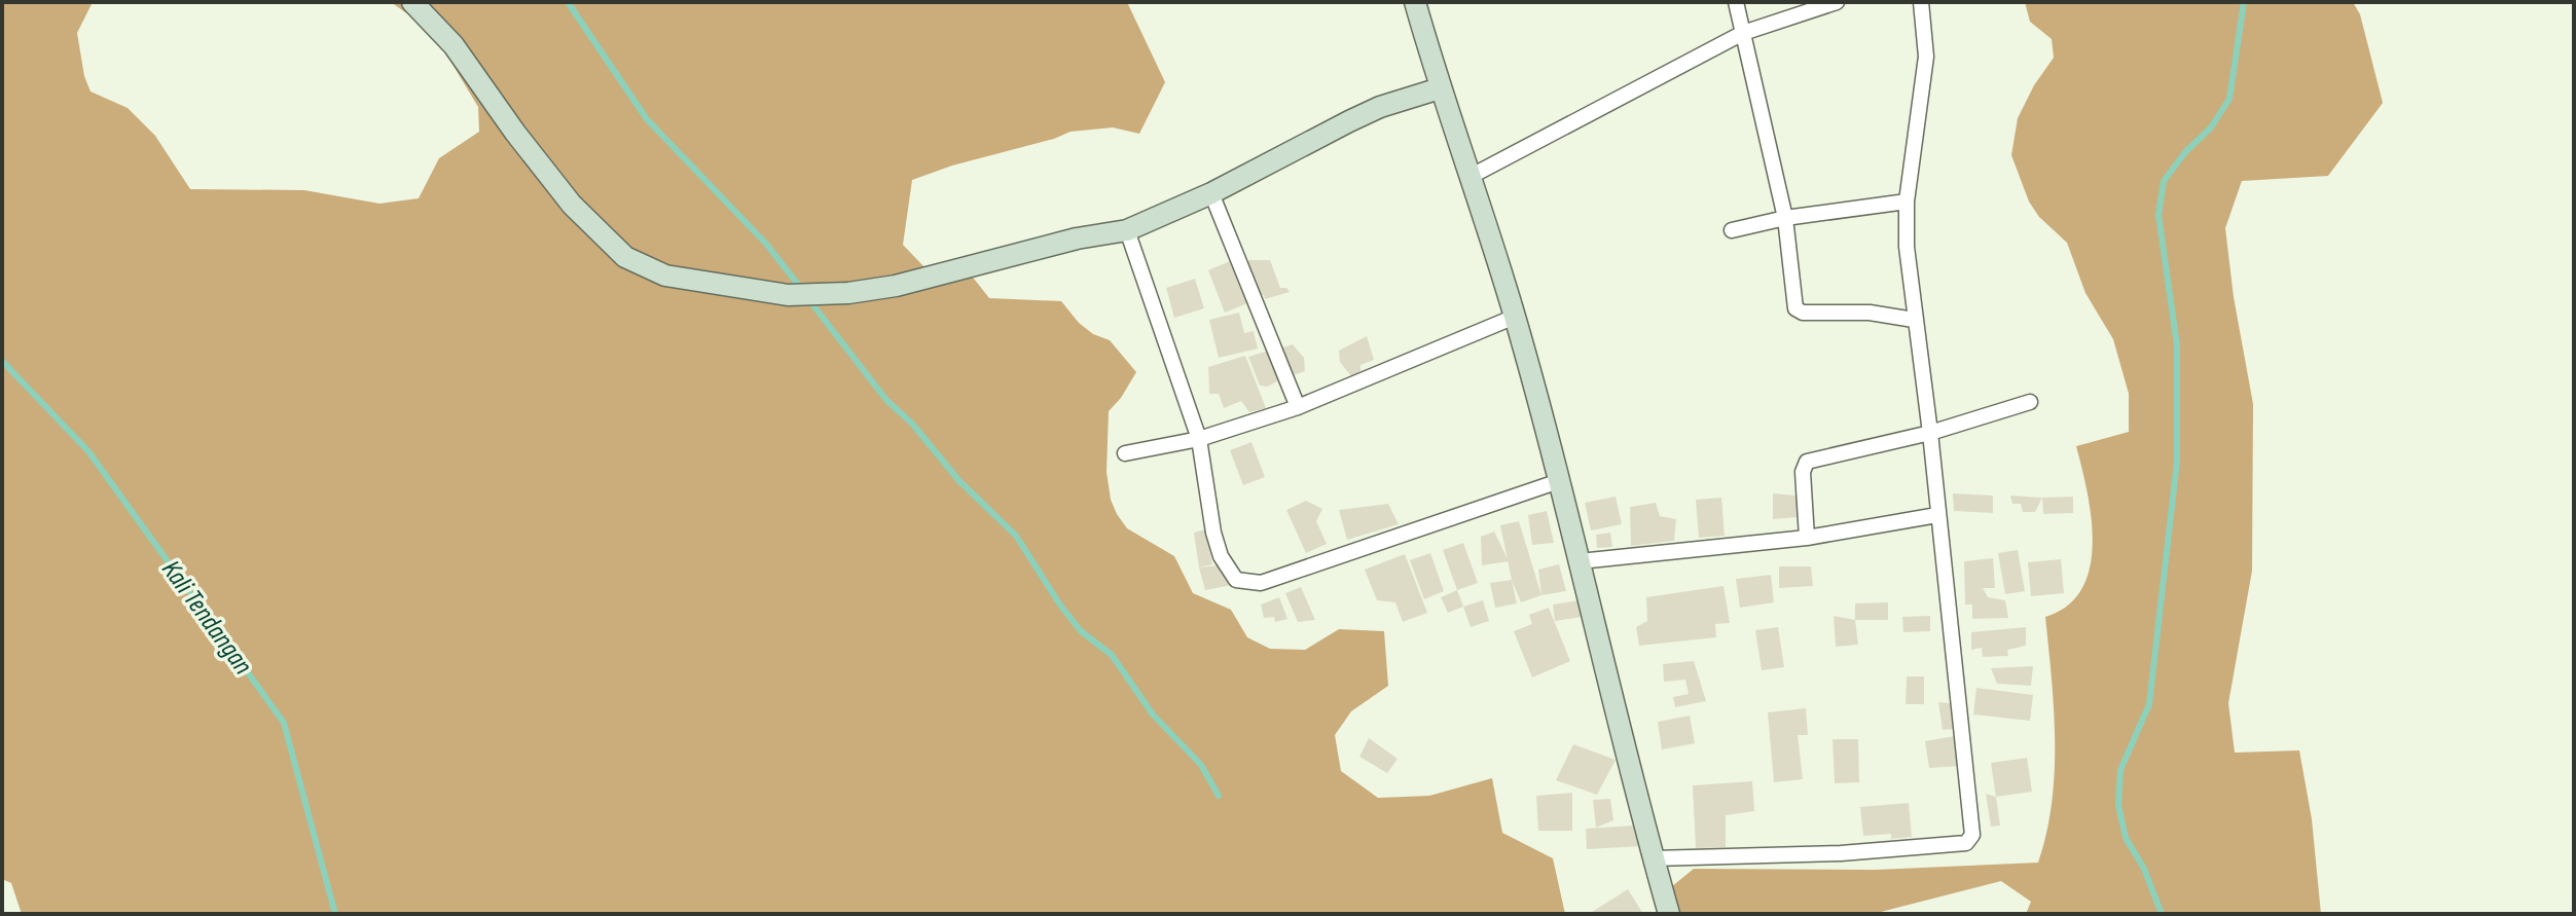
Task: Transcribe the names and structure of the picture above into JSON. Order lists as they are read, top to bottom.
{
  "water": ["Kali Tendangan"]
}
